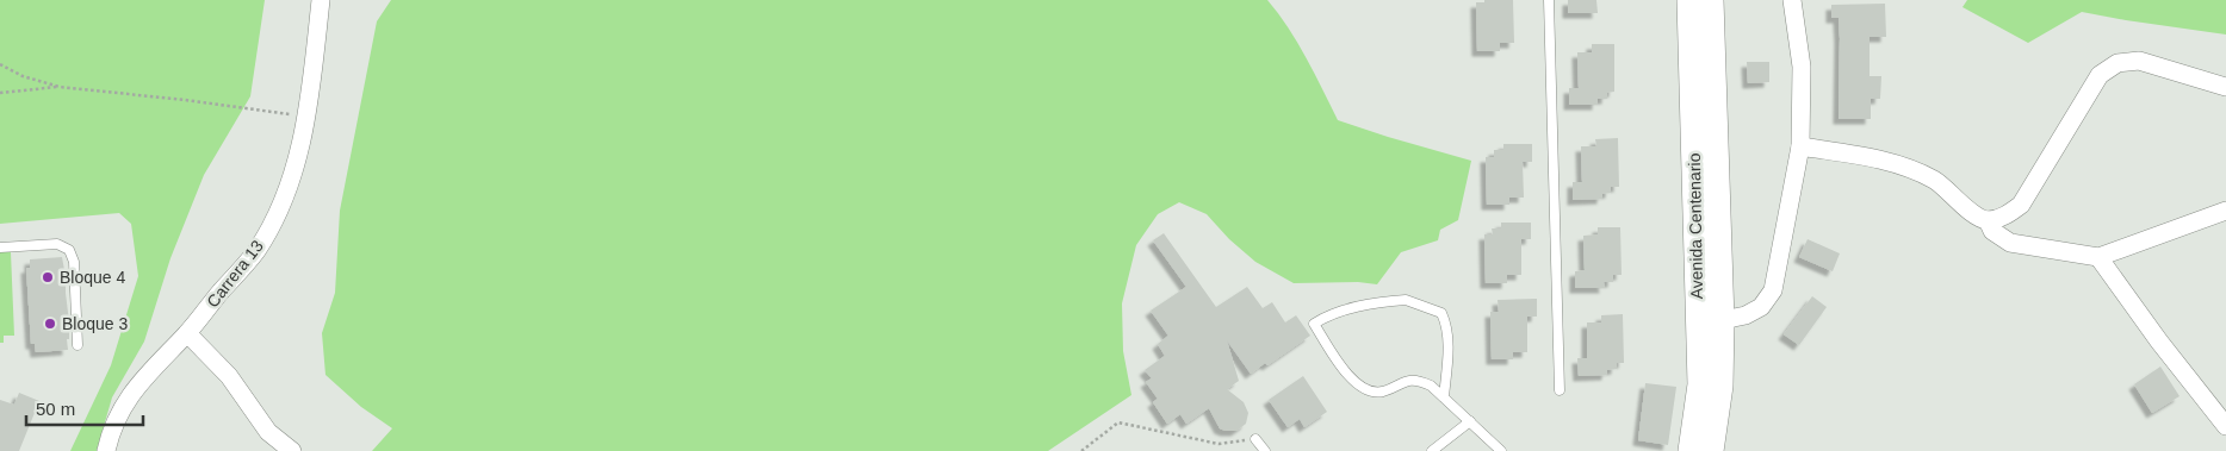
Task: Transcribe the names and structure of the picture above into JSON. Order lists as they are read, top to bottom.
{
  "streets": {
    "main road": ["Avenida Centenario"],
    "street": ["Carrera 13"]
  },
  "places": ["Bloque 4", "Bloque 3"],
  "scale_bar": "50 m"
}
